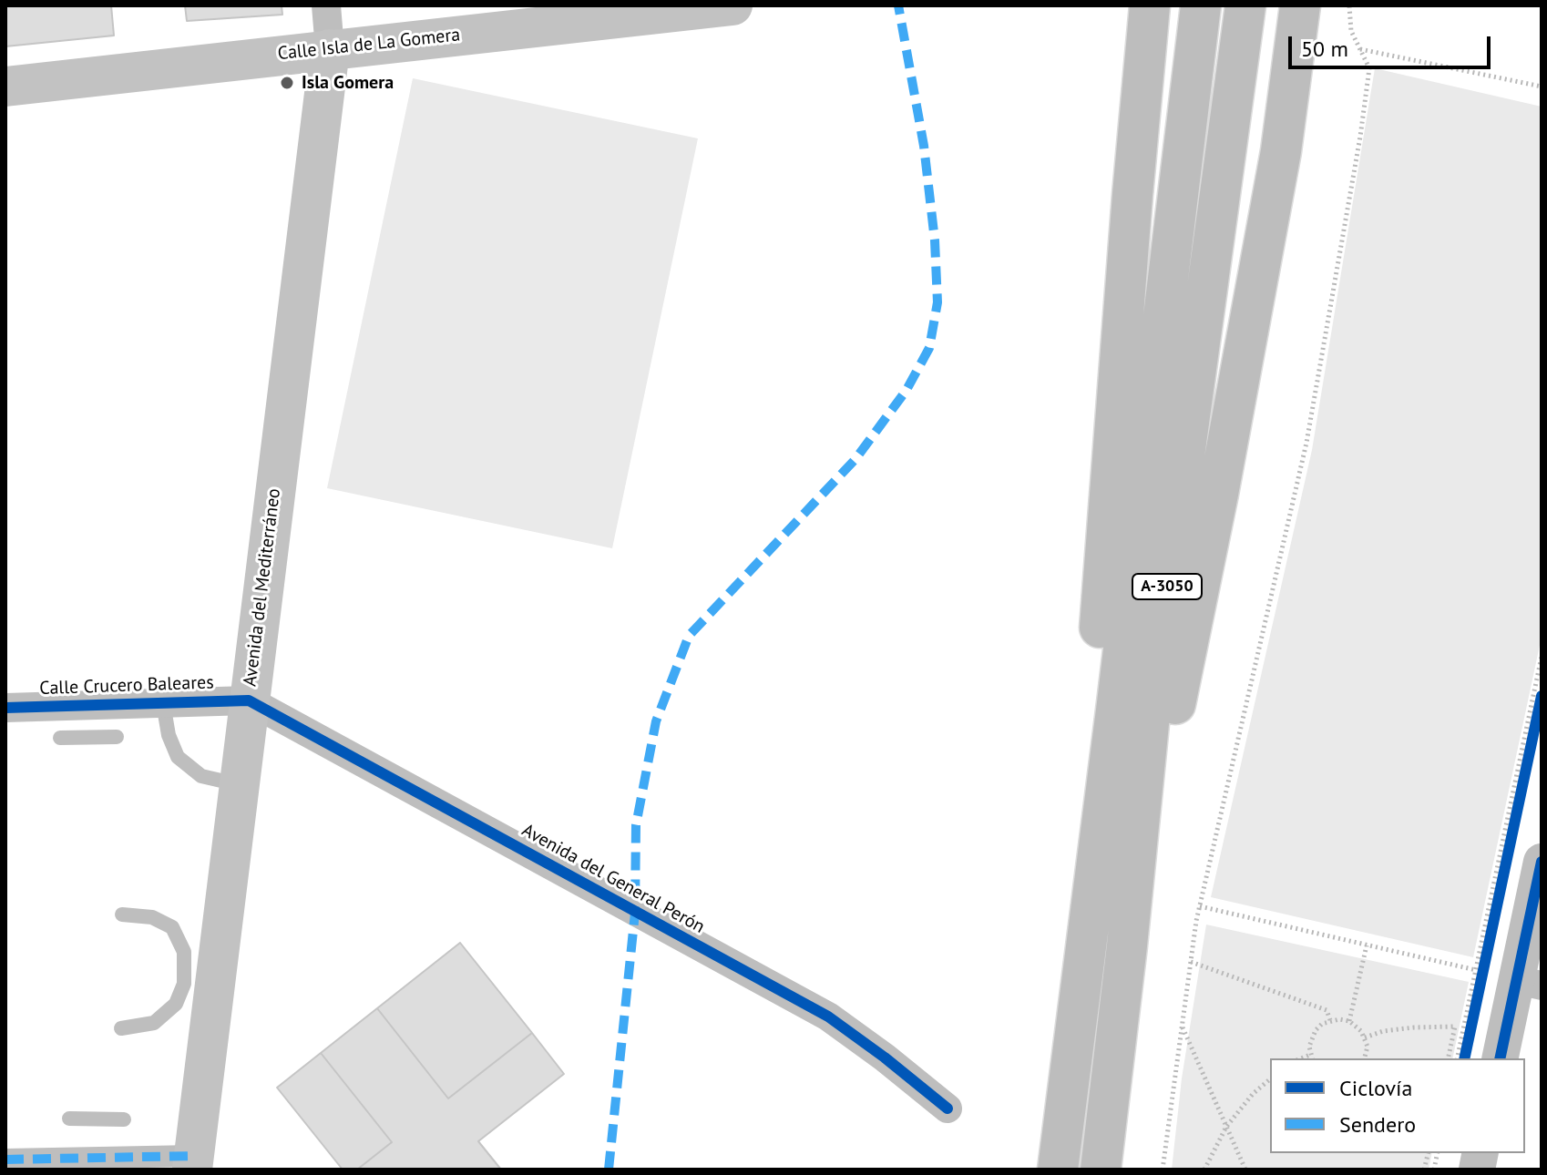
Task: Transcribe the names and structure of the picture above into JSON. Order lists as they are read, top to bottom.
{
  "streets": {
    "highway": ["A-3050"],
    "main road": ["Calle Isla de La Gomera", "Avenida del Mediterráneo"],
    "street": ["Calle Crucero Baleares", "Avenida del General Perón"]
  },
  "crossings": [
    ["Calle Isla de La Gomera", "Avenida del Mediterráneo"],
    ["Avenida del Mediterráneo", "Calle Crucero Baleares"],
    ["Avenida del Mediterráneo", "Avenida del General Perón"],
    ["Calle Crucero Baleares", "Avenida del General Perón"]
  ],
  "places": ["Isla Gomera"],
  "legend": ["Ciclovía", "Sendero"],
  "scale_bar": "50 m"
}
